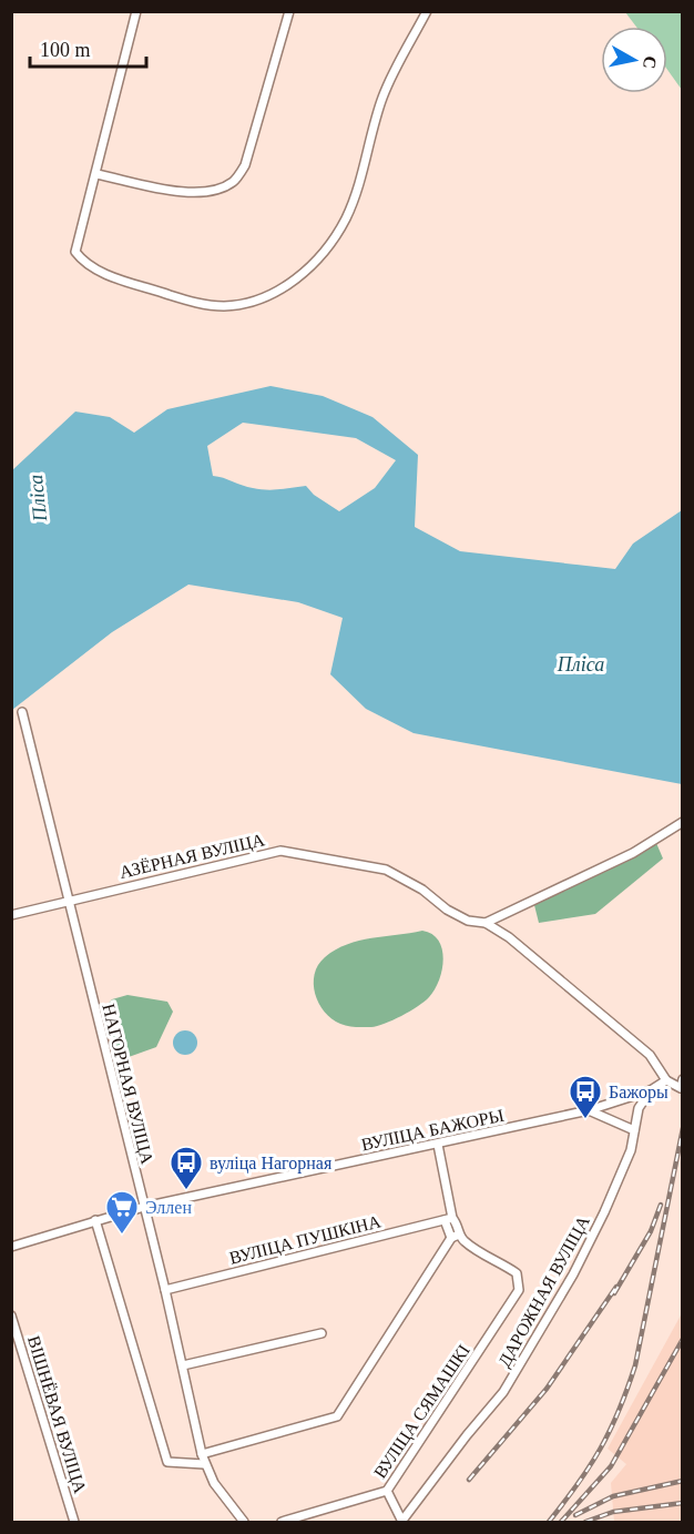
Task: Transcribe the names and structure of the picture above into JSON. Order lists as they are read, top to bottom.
{
  "streets": {
    "street": [
      "АЗЁРНАЯ ВУЛІЦА",
      "НАГОРНАЯ ВУЛІЦА",
      "ВУЛІЦА БАЖОРЫ",
      "ВУЛІЦА ПУШКІНА",
      "ДАРОЖНАЯ ВУЛІЦА",
      "ВУЛІЦА СЯМАШКІ",
      "ВІШНЁВАЯ ВУЛІЦА"
    ]
  },
  "crossings": [
    ["АЗЁРНАЯ ВУЛІЦА", "НАГОРНАЯ ВУЛІЦА"],
    ["НАГОРНАЯ ВУЛІЦА", "ВУЛІЦА БАЖОРЫ"],
    ["НАГОРНАЯ ВУЛІЦА", "ВУЛІЦА ПУШКІНА"],
    ["ВУЛІЦА БАЖОРЫ", "ДАРОЖНАЯ ВУЛІЦА"]
  ],
  "water": ["Пліса"],
  "places": {
    "bus stop": ["Бажоры", "вуліца Нагорная"],
    "supermarket": ["Эллен"]
  },
  "scale_bar": "100 m",
  "north": "right"
}
